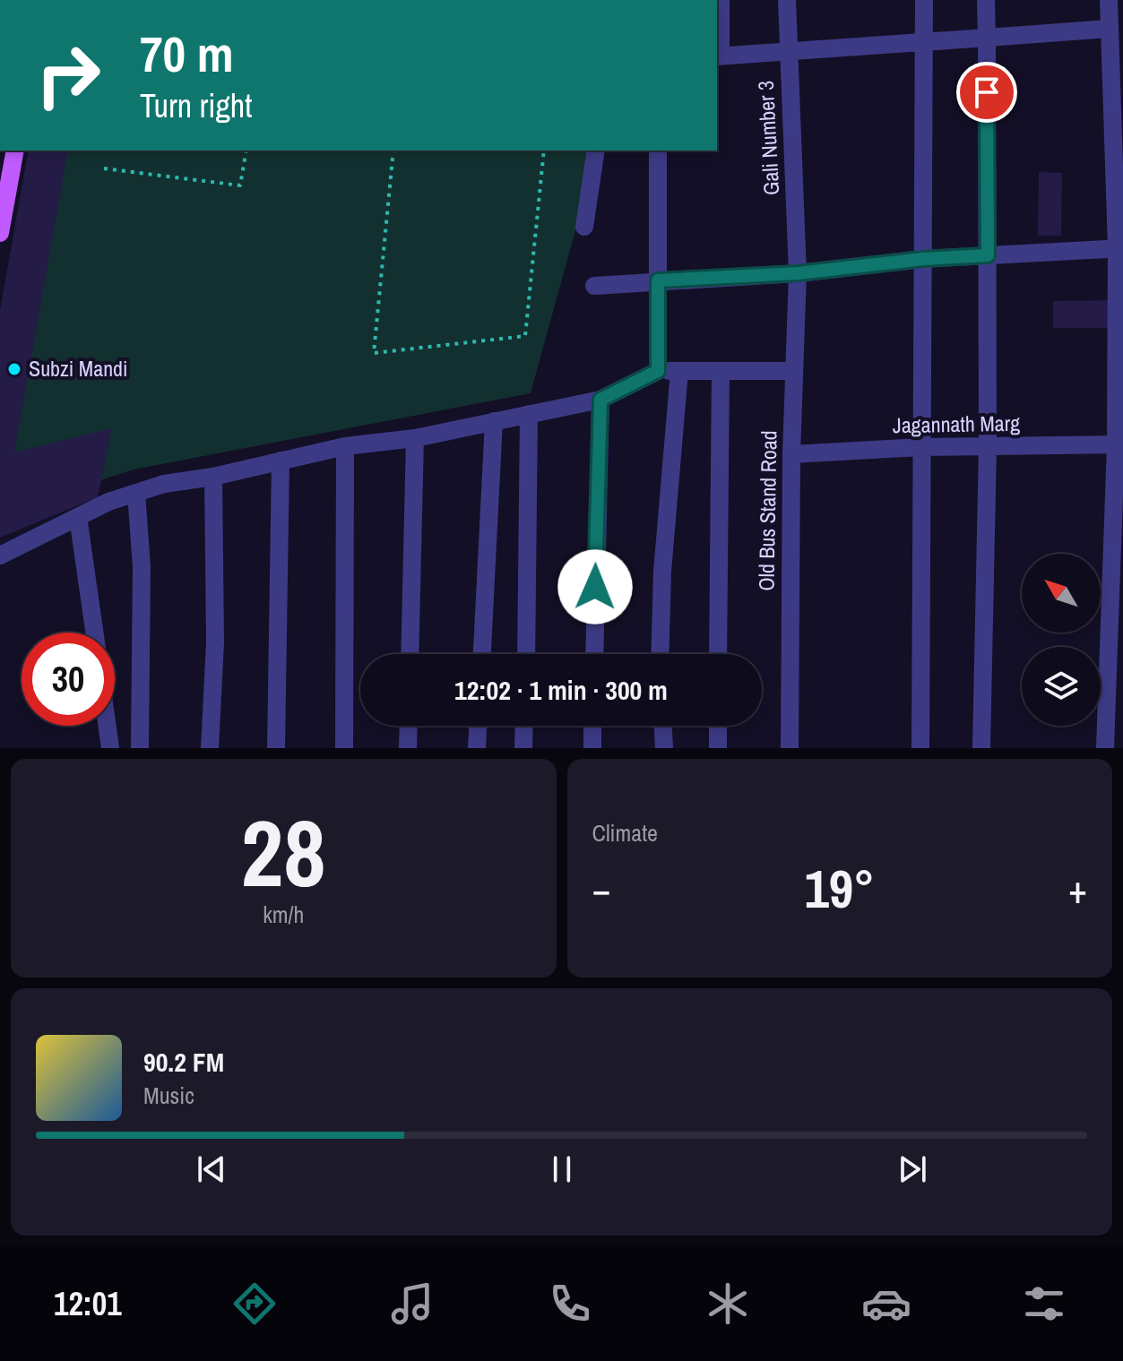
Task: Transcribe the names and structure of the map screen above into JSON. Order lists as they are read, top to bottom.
{
  "streets": {
    "street": ["Gali Number 3", "Jagannath Marg", "Old Bus Stand Road"]
  },
  "crossings": [
    ["Gali Number 3", "Old Bus Stand Road"],
    ["Jagannath Marg", "Old Bus Stand Road"]
  ],
  "places": ["Subzi Mandi"],
  "north": "top left",
  "page": {
    "turn": ["70 m", "Turn right"],
    "limit": "30",
    "trip": "12:02 · 1 min · 300 m",
    "tile": [
      ["28", "km/h"],
      "Climate"
    ],
    "heat": ["−", "19°", "+"],
    "song": ["90.2 FM", "Music"],
    "tabs": "12:01"
  }
}
